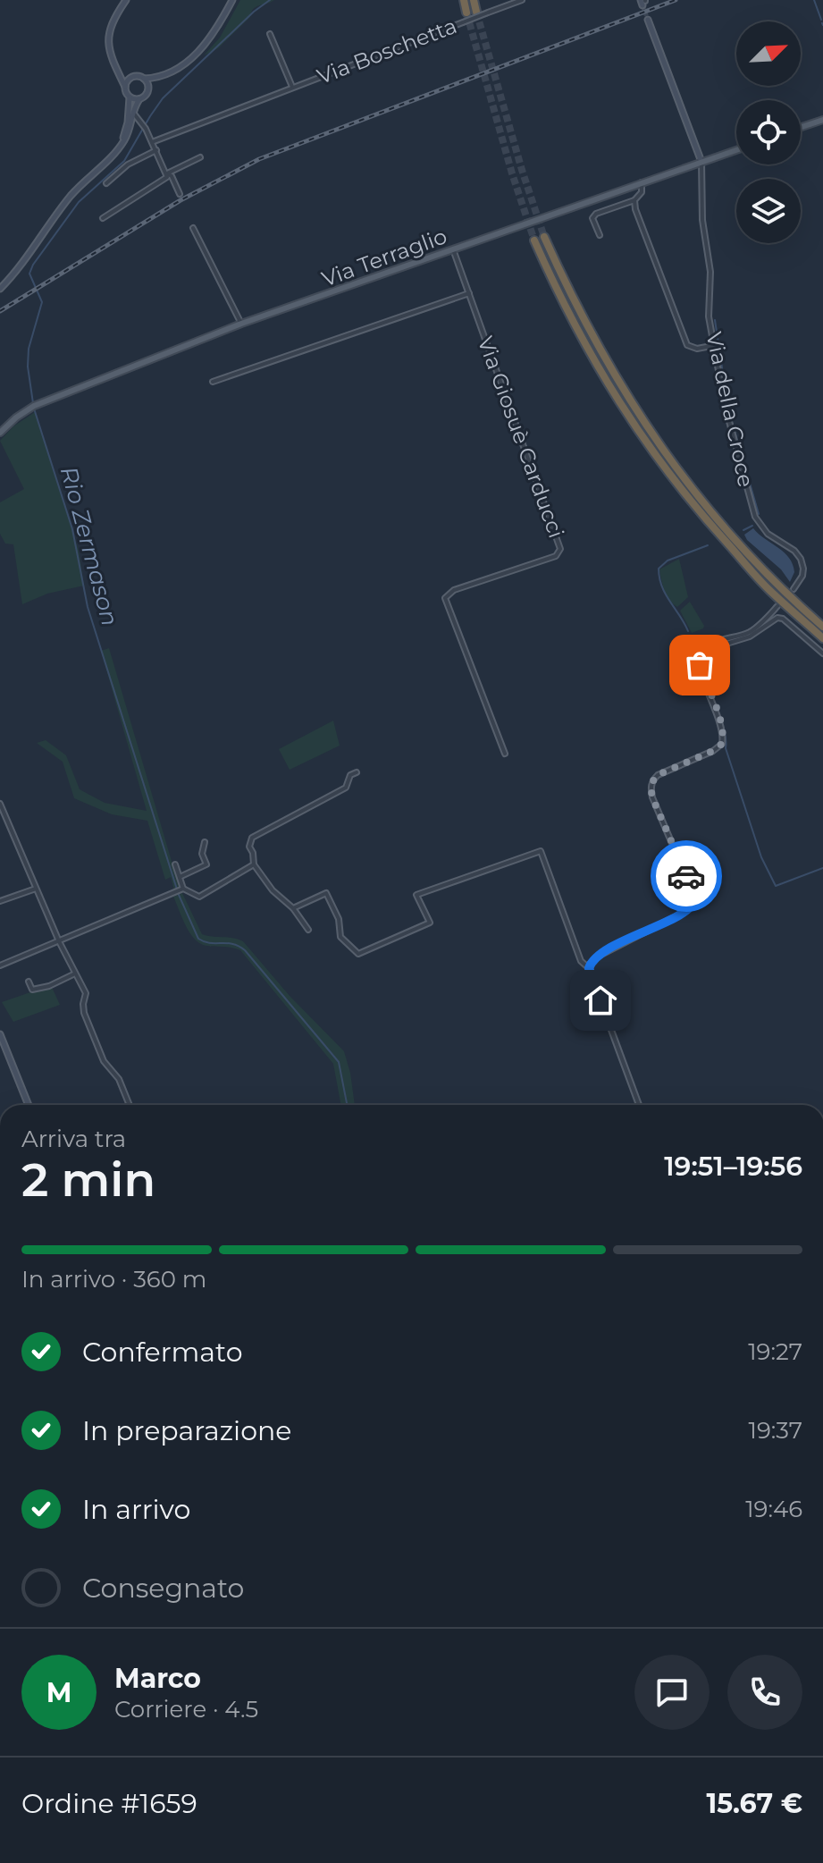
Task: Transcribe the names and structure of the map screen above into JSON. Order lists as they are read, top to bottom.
{
  "streets": {
    "main road": ["Via Terraglio"],
    "street": ["Via Boschetta", "Via della Croce", "Via Giosuè Carducci"]
  },
  "crossings": [
    ["Via Terraglio", "Via della Croce"],
    ["Via Terraglio", "Via Giosuè Carducci"]
  ],
  "water": ["Rio Zermason"],
  "north": "top right",
  "page": {
    "heading": ["2 min", "Arriva tra", "19:51–19:56"],
    "panel": [
      "Marco",
      "Corriere · 4.5",
      "Ordine #1659",
      "15.67 €"
    ],
    "bar": "In arrivo · 360 m",
    "list": [
      ["Confermato", "19:27"],
      ["In preparazione", "19:37"],
      ["In arrivo", "19:46"],
      "Consegnato"
    ],
    "round": "M"
  }
}
